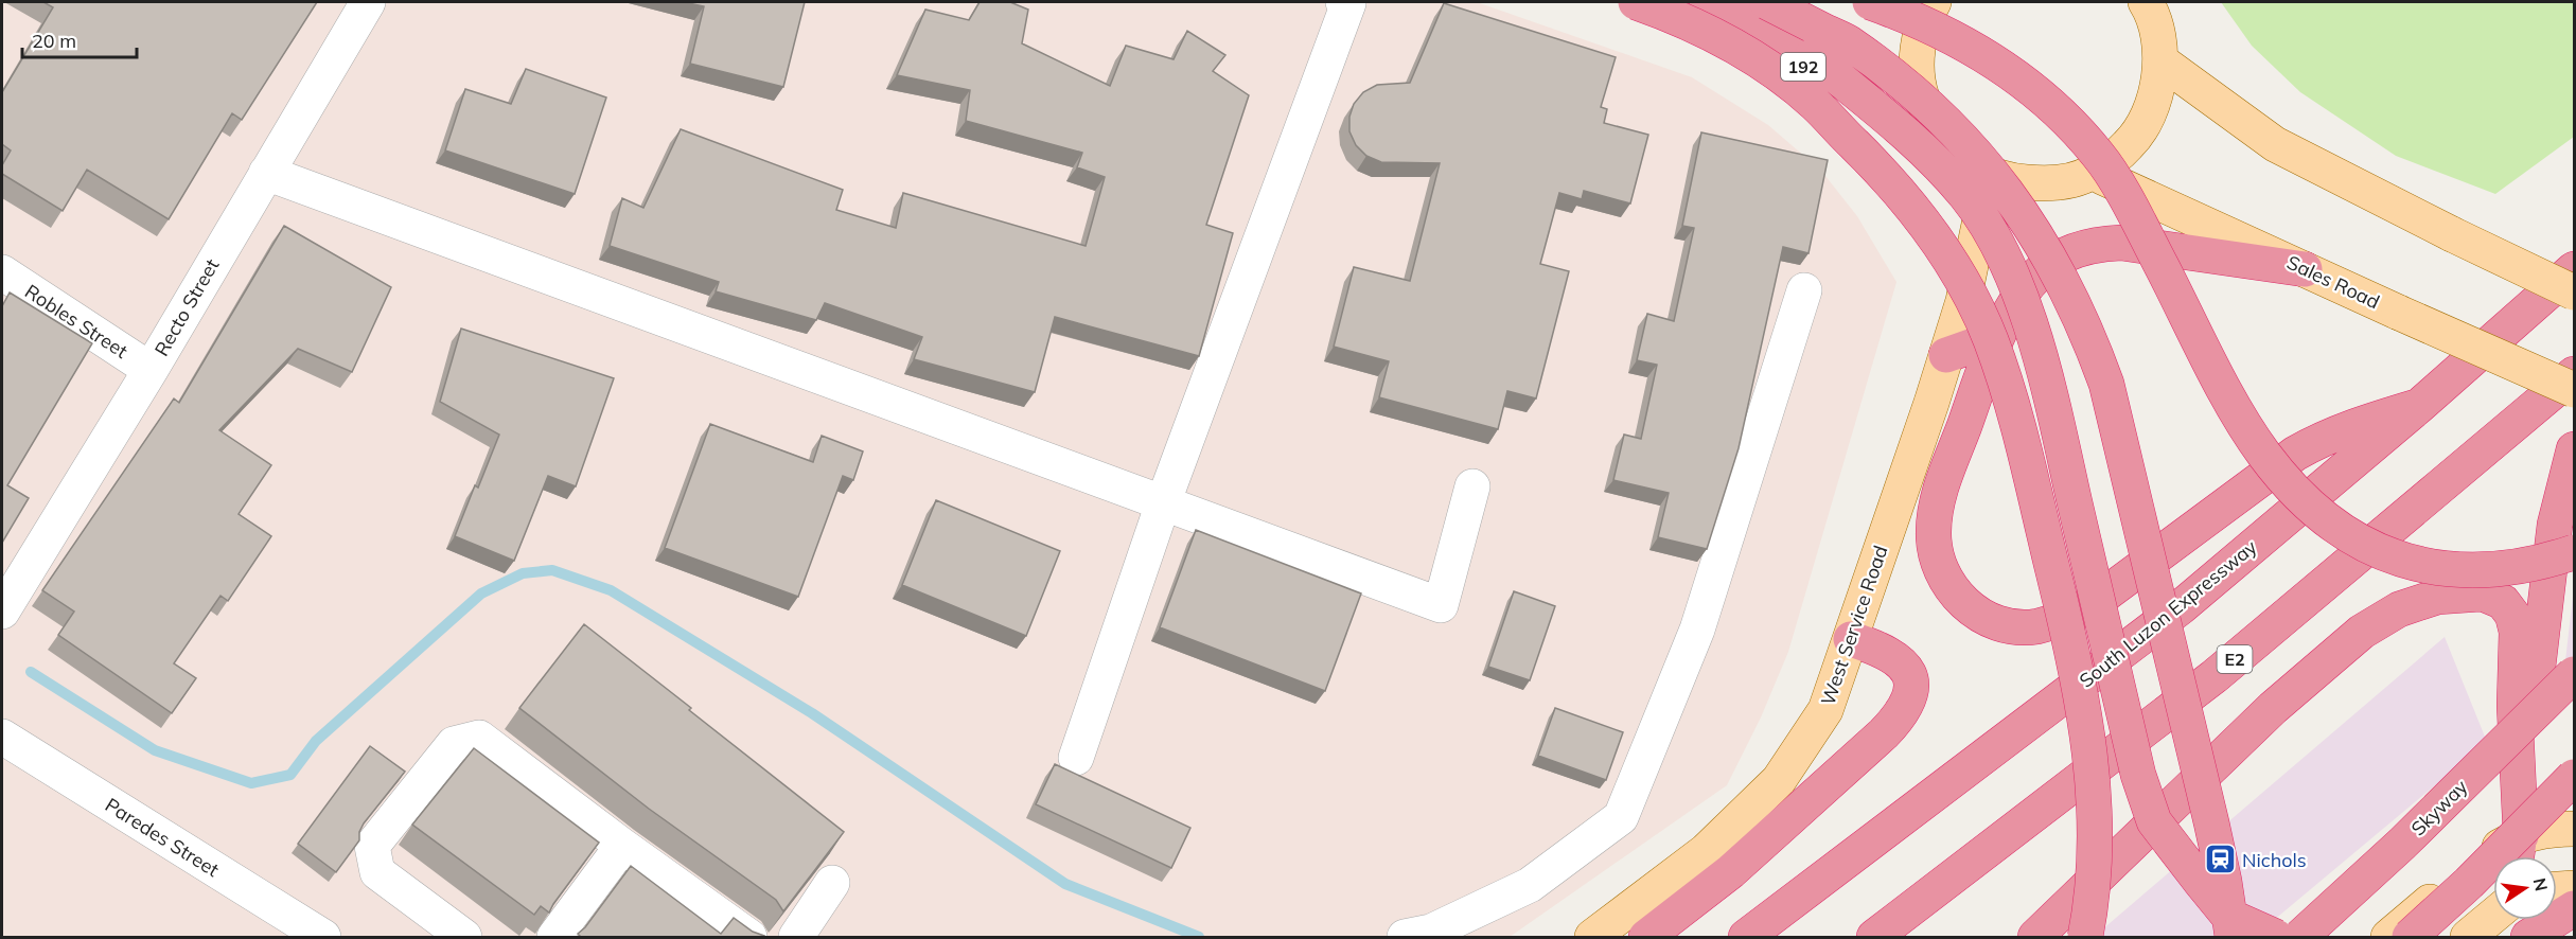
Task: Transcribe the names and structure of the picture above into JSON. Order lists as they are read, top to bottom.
{
  "streets": {
    "highway": ["South Luzon Expressway", "E2", "Skyway"],
    "main road": ["192", "Sales Road", "West Service Road"],
    "lane": ["Recto Street", "Robles Street", "Paredes Street"]
  },
  "crossings": [
    ["192", "Sales Road"],
    ["192", "West Service Road"],
    ["Recto Street", "Robles Street"]
  ],
  "places": {
    "station": ["Nichols"]
  },
  "scale_bar": "20 m",
  "north": "right"
}
